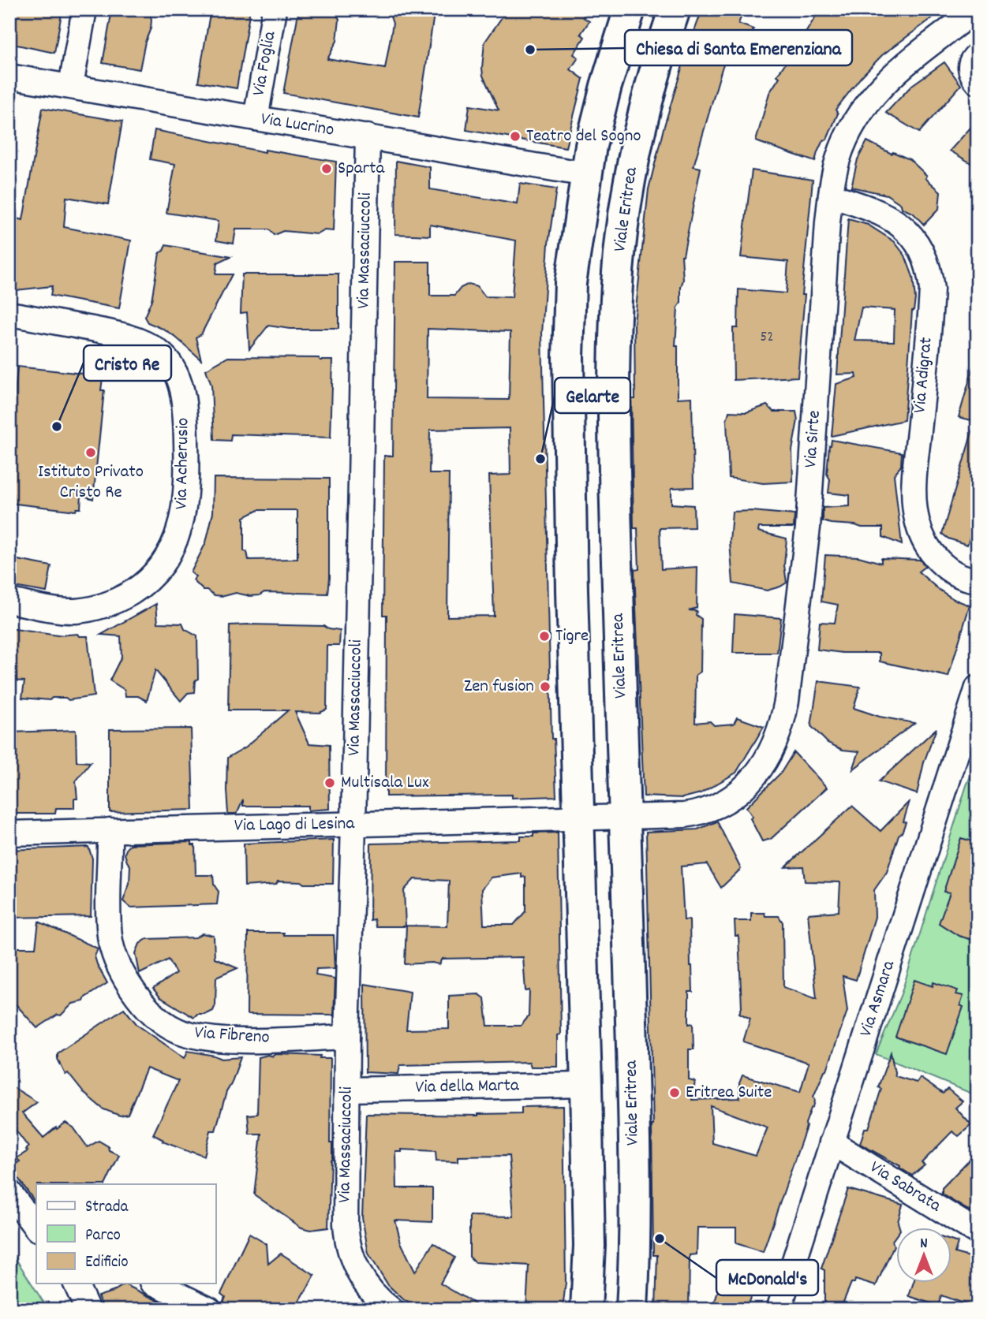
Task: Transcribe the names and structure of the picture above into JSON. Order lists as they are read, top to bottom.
{
  "streets": {
    "street": [
      "Via Foglia",
      "Via Lucrino",
      "Viale Eritrea",
      "Via Massaciuccoli",
      "Via Adigrat",
      "Via Sirte",
      "Via Acherusio",
      "Via Lago di Lesina",
      "Via Asmara",
      "Via Fibreno",
      "Via della Marta",
      "Via Sabrata"
    ]
  },
  "crossings": [
    ["Via Foglia", "Via Lucrino"],
    ["Via Lucrino", "Via Massaciuccoli"],
    ["Viale Eritrea", "Via Sirte"],
    ["Via Massaciuccoli", "Via Lago di Lesina"],
    ["Via Massaciuccoli", "Via Fibreno"],
    ["Via Massaciuccoli", "Via della Marta"],
    ["Via Adigrat", "Via Sirte"],
    ["Via Sirte", "Via Lago di Lesina"],
    ["Via Lago di Lesina", "Via Fibreno"],
    ["Via Asmara", "Via Sabrata"]
  ],
  "places": [
    "Chiesa di Santa Emerenziana",
    "Teatro del Sogno",
    "Sparta",
    "Cristo Re",
    "Istituto Privato Cristo Re",
    "Gelarte",
    "Tigre",
    "Zen fusion",
    "Multisala Lux",
    "Eritrea Suite",
    "McDonald's"
  ],
  "house_numbers": ["52"],
  "legend": ["Strada", "Parco", "Edificio"],
  "north": "top"
}
